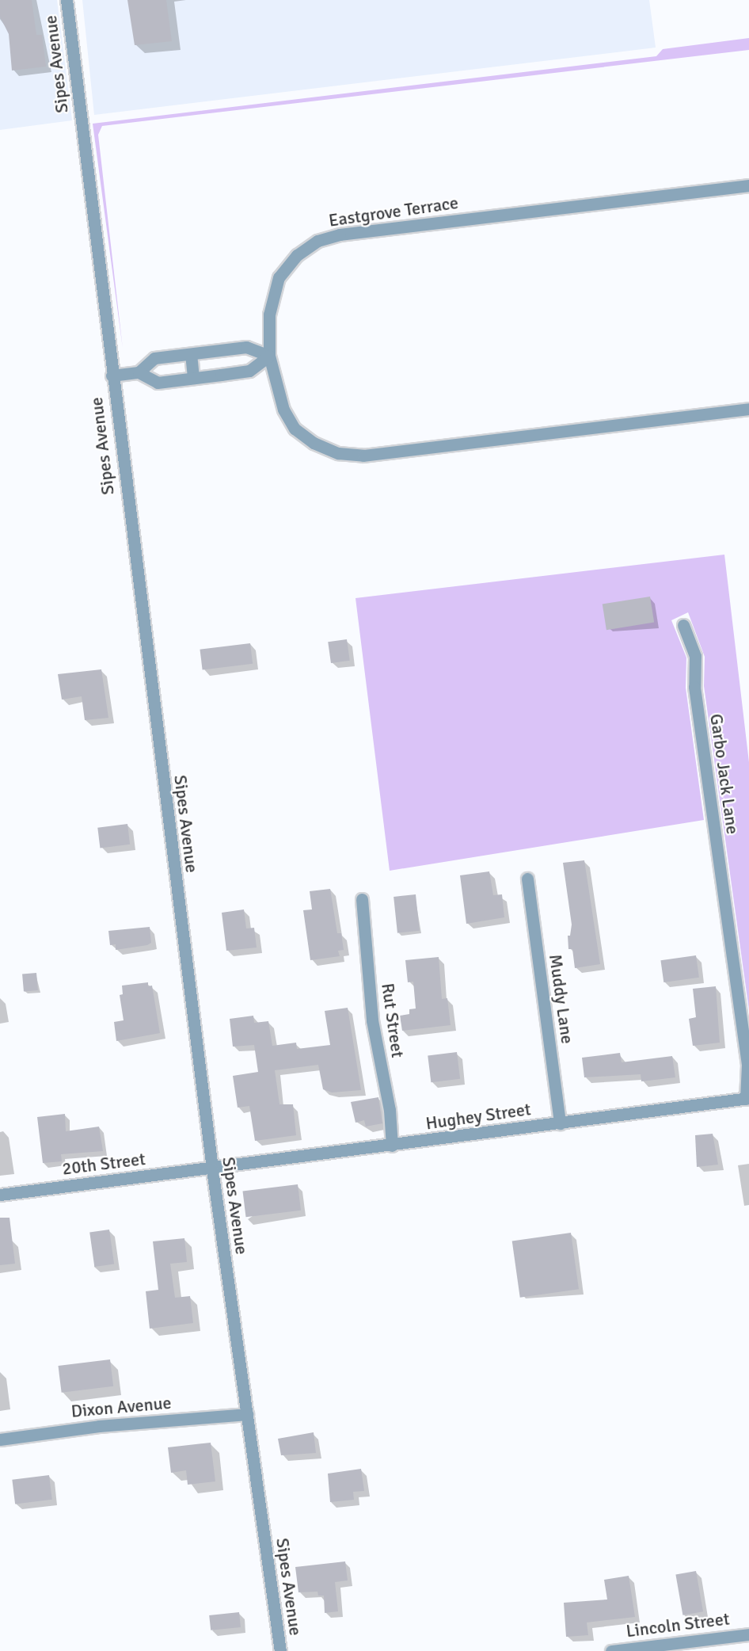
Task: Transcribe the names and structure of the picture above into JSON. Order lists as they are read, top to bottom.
{
  "streets": {
    "street": [
      "Sipes Avenue",
      "Eastgrove Terrace",
      "Garbo Jack Lane",
      "Muddy Lane",
      "Rut Street",
      "Hughey Street",
      "20th Street",
      "Dixon Avenue",
      "Lincoln Street"
    ]
  },
  "crossings": [
    ["Sipes Avenue", "Hughey Street"],
    ["Sipes Avenue", "20th Street"],
    ["Sipes Avenue", "Dixon Avenue"],
    ["Garbo Jack Lane", "Hughey Street"],
    ["Muddy Lane", "Hughey Street"],
    ["Rut Street", "Hughey Street"],
    ["Hughey Street", "20th Street"]
  ]
}
